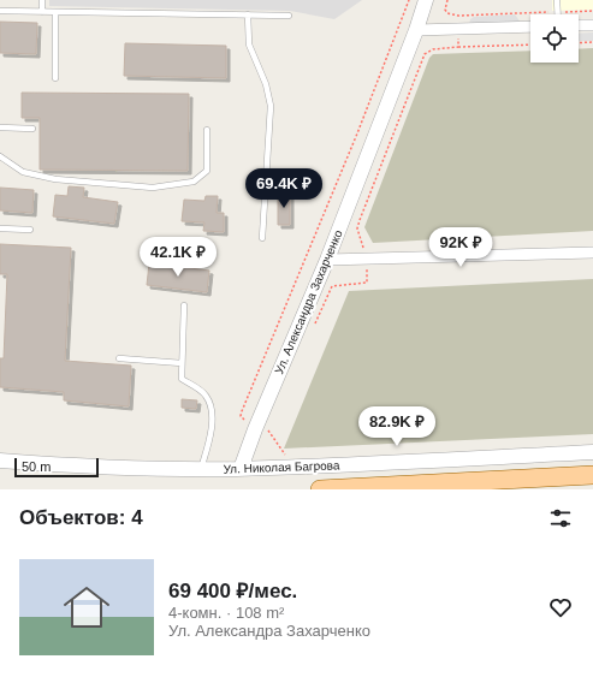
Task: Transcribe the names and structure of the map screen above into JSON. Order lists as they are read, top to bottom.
{
  "streets": {
    "street": ["Ул. Александра Захарченко", "Ул. Николая Багрова"]
  },
  "crossings": [
    ["Ул. Александра Захарченко", "Ул. Николая Багрова"]
  ],
  "scale_bar": "50 m",
  "page": {
    "price": [
      "69.4K ₽",
      "92K ₽",
      "42.1K ₽",
      "82.9K ₽"
    ],
    "scale": "50 m",
    "heading": "Объектов: 4",
    "list": [
      {
        "name": "69 400 ₽/мес.",
        "note": "4-комн. · 108 m² · Ул. Александра Захарченко"
      }
    ]
  }
}
